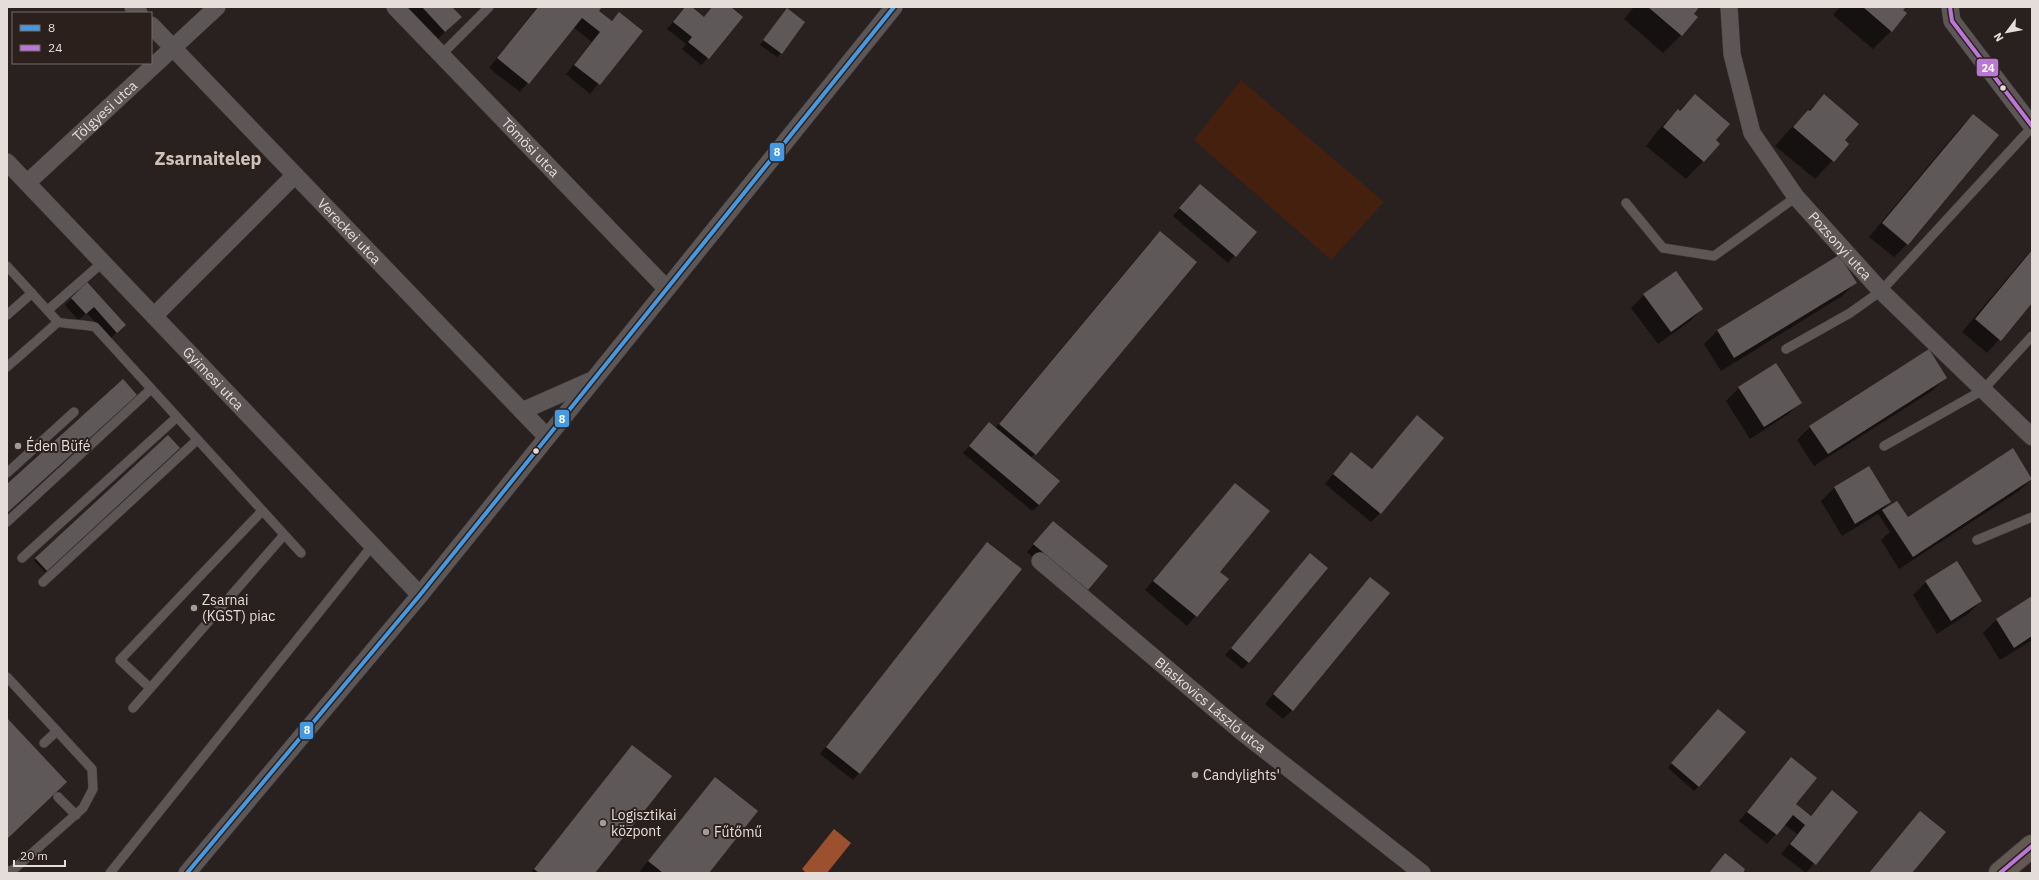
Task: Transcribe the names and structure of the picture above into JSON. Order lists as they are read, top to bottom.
{
  "streets": {
    "street": [
      "Tölgyesi utca",
      "Tömösi utca",
      "Vereckei utca",
      "Pozsonyi utca",
      "Gyimesi utca",
      "Blaskovics László utca"
    ]
  },
  "crossings": [
    ["Tölgyesi utca", "Vereckei utca"],
    ["Tölgyesi utca", "Gyimesi utca"]
  ],
  "districts": ["Zsarnaitelep"],
  "places": [
    "Éden Büfé",
    "Zsarnai (KGST) piac",
    "Candylights'",
    "Logisztikai központ",
    "Fűtőmű"
  ],
  "lines": ["transit line 8", "transit line 24"],
  "legend": ["8", "24"],
  "scale_bar": "20 m",
  "north": "bottom left"
}
